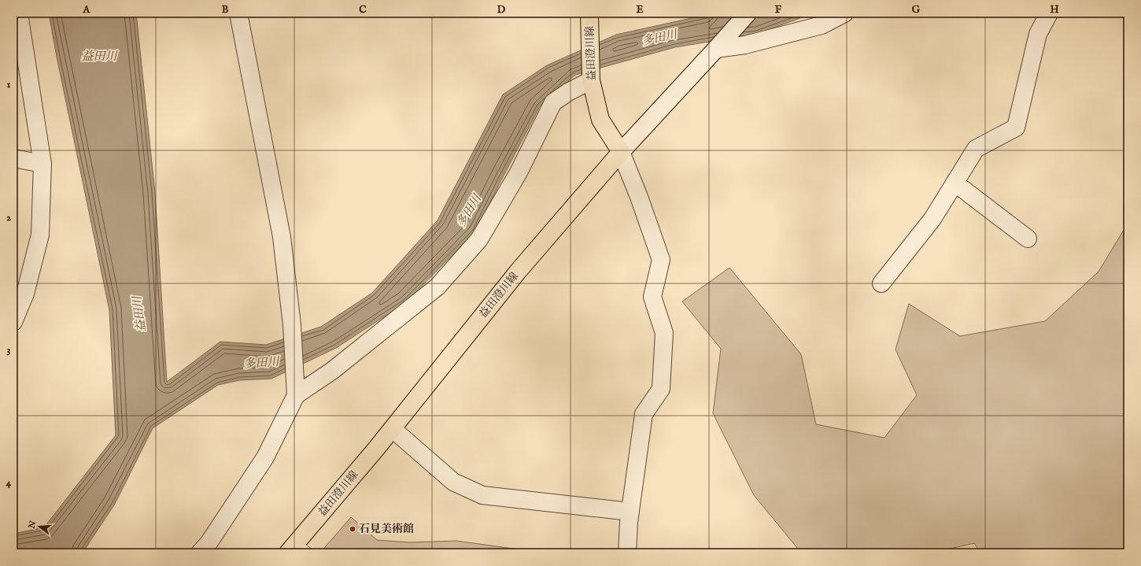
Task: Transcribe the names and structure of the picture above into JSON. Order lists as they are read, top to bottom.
{
  "streets": {
    "main road": ["益田澄川線"]
  },
  "water": ["多田川", "益田川"],
  "places": ["石見美術館"],
  "north": "left",
  "grid": {
    "columns": [
      "A",
      "B",
      "C",
      "D",
      "E",
      "F",
      "G",
      "H"
    ],
    "rows": [
      "1",
      "2",
      "3",
      "4"
    ]
  }
}
